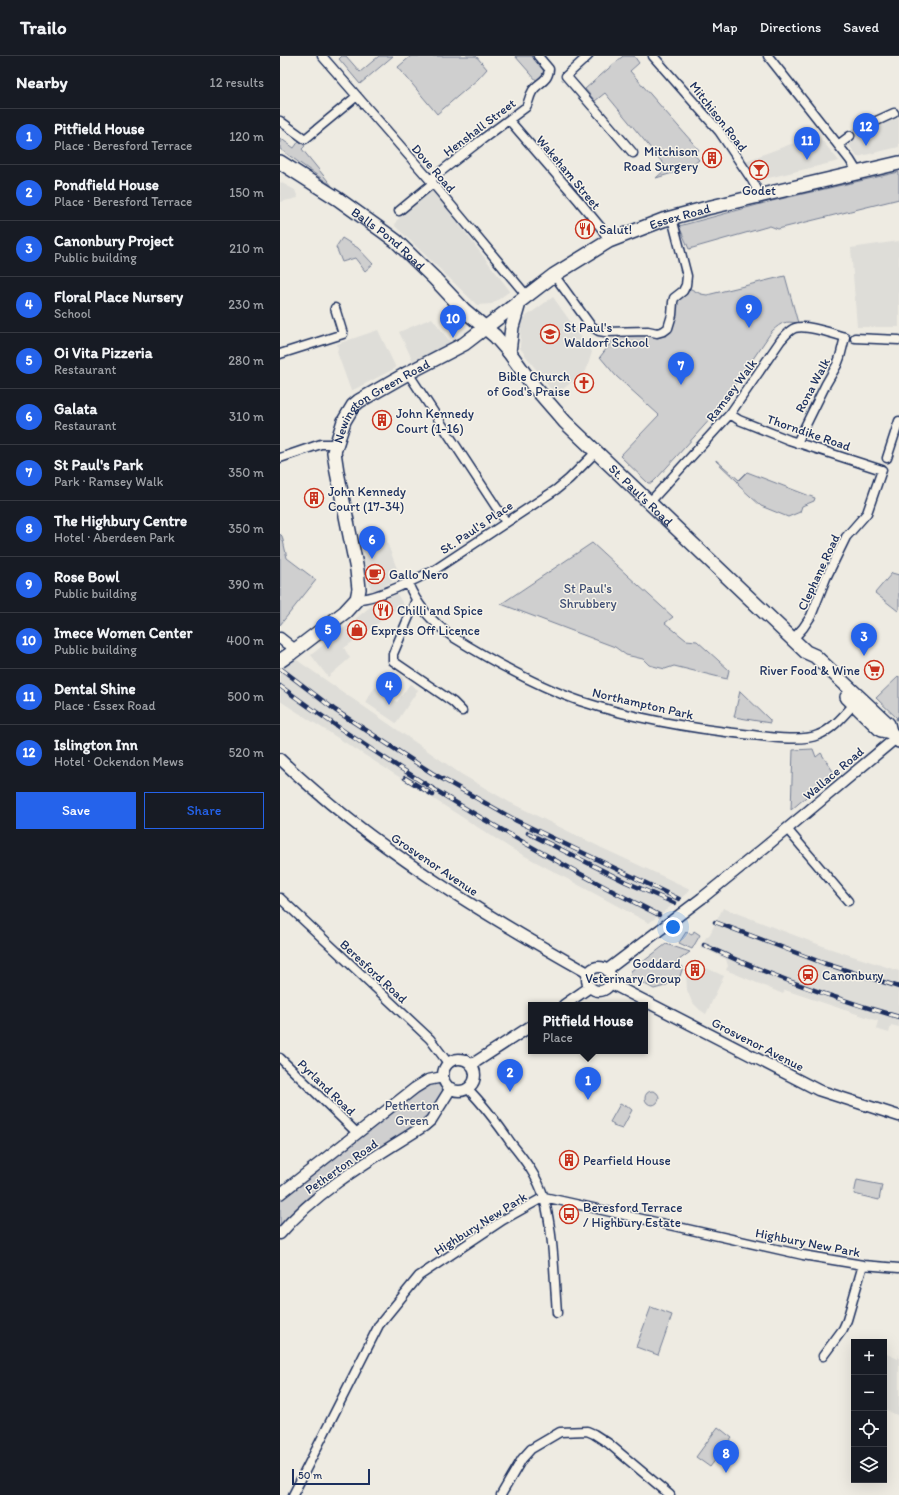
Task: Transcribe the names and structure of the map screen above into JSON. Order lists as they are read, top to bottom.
{
  "streets": {
    "main road": [
      "Essex Road",
      "Balls Pond Road",
      "Newington Green Road",
      "St. Paul's Road"
    ],
    "street": [
      "Mitchison Road",
      "Henshall Street",
      "Dove Road",
      "Wakeham Street",
      "Rona Walk",
      "Ramsey Walk",
      "Thorndike Road",
      "St. Paul's Place",
      "Clephane Road",
      "Northampton Park",
      "Wallace Road",
      "Grosvenor Avenue",
      "Beresford Road",
      "Pyrland Road",
      "Petherton Road",
      "Highbury New Park"
    ]
  },
  "crossings": [
    ["Mitchison Road", "Essex Road"],
    ["Henshall Street", "Dove Road"],
    ["Henshall Street", "Wakeham Street"],
    ["Dove Road", "Essex Road"],
    ["Wakeham Street", "Essex Road"],
    ["Essex Road", "Balls Pond Road"],
    ["Essex Road", "Newington Green Road"],
    ["Essex Road", "St. Paul's Road"],
    ["Balls Pond Road", "Newington Green Road"],
    ["Balls Pond Road", "St. Paul's Road"],
    ["Rona Walk", "Ramsey Walk"],
    ["Rona Walk", "Thorndike Road"],
    ["Ramsey Walk", "Thorndike Road"],
    ["Ramsey Walk", "St. Paul's Road"],
    ["Newington Green Road", "St. Paul's Road"],
    ["Newington Green Road", "St. Paul's Place"],
    ["Thorndike Road", "Clephane Road"],
    ["St. Paul's Road", "St. Paul's Place"],
    ["St. Paul's Road", "Clephane Road"],
    ["St. Paul's Road", "Northampton Park"],
    ["St. Paul's Road", "Wallace Road"],
    ["St. Paul's Place", "Northampton Park"],
    ["Wallace Road", "Grosvenor Avenue"],
    ["Beresford Road", "Petherton Road"],
    ["Pyrland Road", "Petherton Road"]
  ],
  "parks": ["St Paul's Shrubbery", "Petherton Green"],
  "places": {
    "building": [
      "Mitchison Road Surgery",
      "John Kennedy Court (1-16)",
      "John Kennedy Court (17-34)",
      "Goddard Veterinary Group",
      "Pearfield House"
    ],
    "bar": ["Godet"],
    "restaurant": ["Salut!", "Chilli and Spice"],
    "school or university": ["St Paul's Waldorf School"],
    "church": ["Bible Church of God's Praise"],
    "cafe": ["Gallo Nero"],
    "shop": ["Express Off Licence"],
    "supermarket": ["River Food & Wine"],
    "station": ["Canonbury"],
    "bus stop": ["Beresford Terrace / Highbury Estate"]
  },
  "scale_bar": "50 m",
  "page": {
    "header": "Trailo",
    "nav": ["Map", "Directions", "Saved"],
    "heading": ["Nearby", "12 results"],
    "list": [
      {
        "mark": "1",
        "name": "Pitfield House",
        "note": "Place · Beresford Terrace",
        "value": "120 m"
      },
      {
        "mark": "2",
        "name": "Pondfield House",
        "note": "Place · Beresford Terrace",
        "value": "150 m"
      },
      {
        "mark": "3",
        "name": "Canonbury Project",
        "note": "Public building",
        "value": "210 m"
      },
      {
        "mark": "4",
        "name": "Floral Place Nursery",
        "note": "School",
        "value": "230 m"
      },
      {
        "mark": "5",
        "name": "Oi Vita Pizzeria",
        "note": "Restaurant",
        "value": "280 m"
      },
      {
        "mark": "6",
        "name": "Galata",
        "note": "Restaurant",
        "value": "310 m"
      },
      {
        "mark": "7",
        "name": "St Paul's Park",
        "note": "Park · Ramsey Walk",
        "value": "350 m"
      },
      {
        "mark": "8",
        "name": "The Highbury Centre",
        "note": "Hotel · Aberdeen Park",
        "value": "350 m"
      },
      {
        "mark": "9",
        "name": "Rose Bowl",
        "note": "Public building",
        "value": "390 m"
      },
      {
        "mark": "10",
        "name": "Imece Women Center",
        "note": "Public building",
        "value": "400 m"
      },
      {
        "mark": "11",
        "name": "Dental Shine",
        "note": "Place · Essex Road",
        "value": "500 m"
      },
      {
        "mark": "12",
        "name": "Islington Inn",
        "note": "Hotel · Ockendon Mews",
        "value": "520 m"
      }
    ],
    "pins": [
      "12",
      "11",
      "9",
      "10",
      "7",
      "6",
      "5",
      "3",
      "4",
      "2",
      "1",
      "8"
    ],
    "buttons": ["Save", "Share"],
    "popup": ["Pitfield House", "Place"],
    "map_buttons": ["+", "−"],
    "scale": "50 m"
  }
}
